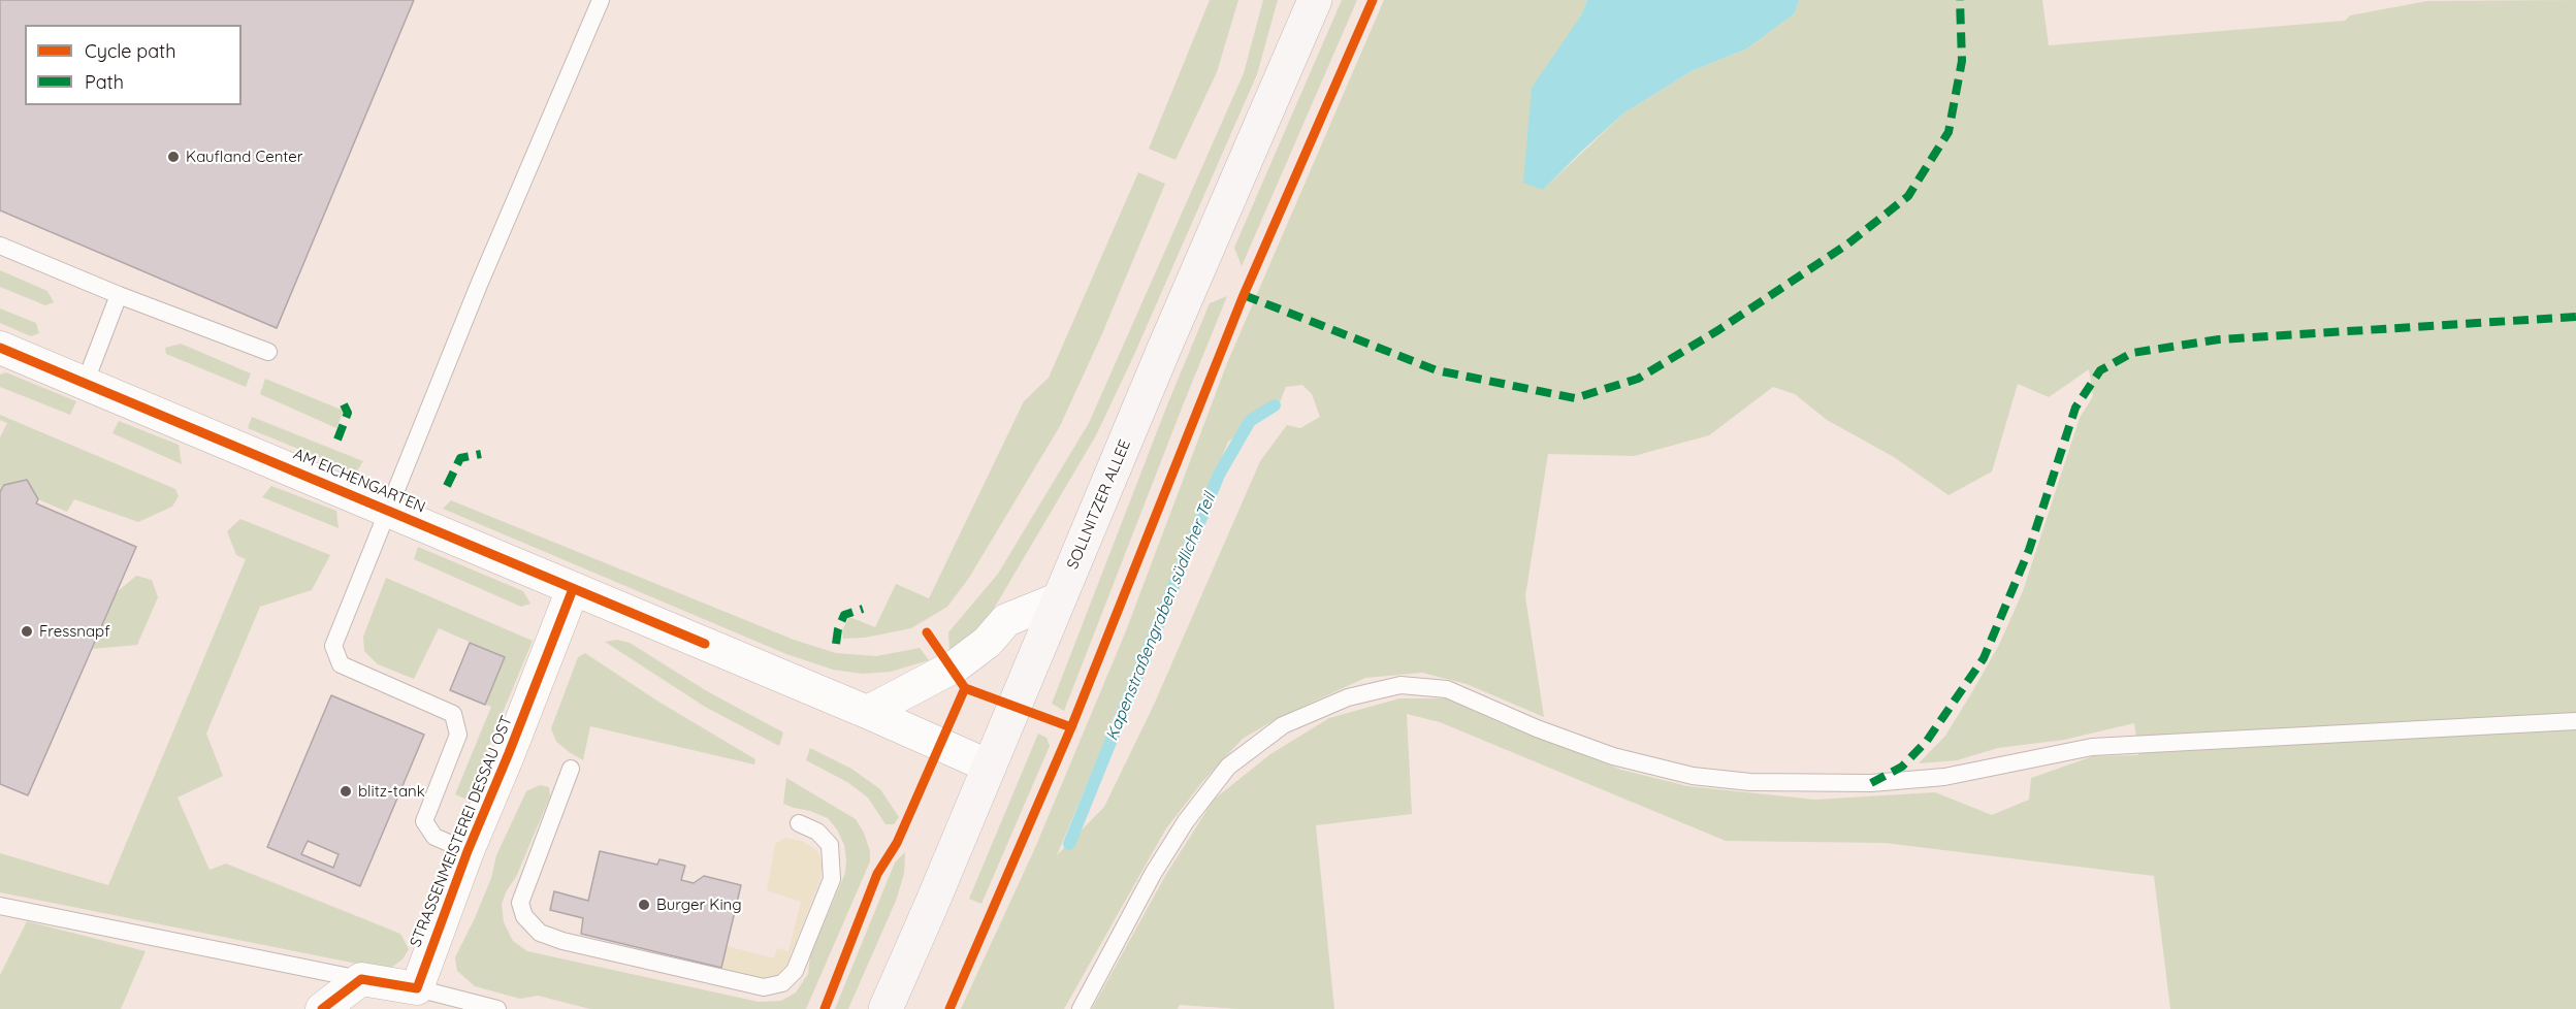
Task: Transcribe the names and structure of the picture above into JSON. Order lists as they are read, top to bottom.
{
  "streets": {
    "main road": ["SOLLNITZER ALLEE"],
    "street": ["AM EICHENGARTEN", "STRASSENMEISTEREI DESSAU OST"]
  },
  "crossings": [
    ["AM EICHENGARTEN", "SOLLNITZER ALLEE"],
    ["AM EICHENGARTEN", "STRASSENMEISTEREI DESSAU OST"]
  ],
  "water": ["Kapenstraßengraben südlicher Teil"],
  "places": [
    "Kaufland Center",
    "Fressnapf",
    "blitz-tank",
    "Burger King"
  ],
  "legend": ["Cycle path", "Path"]
}
